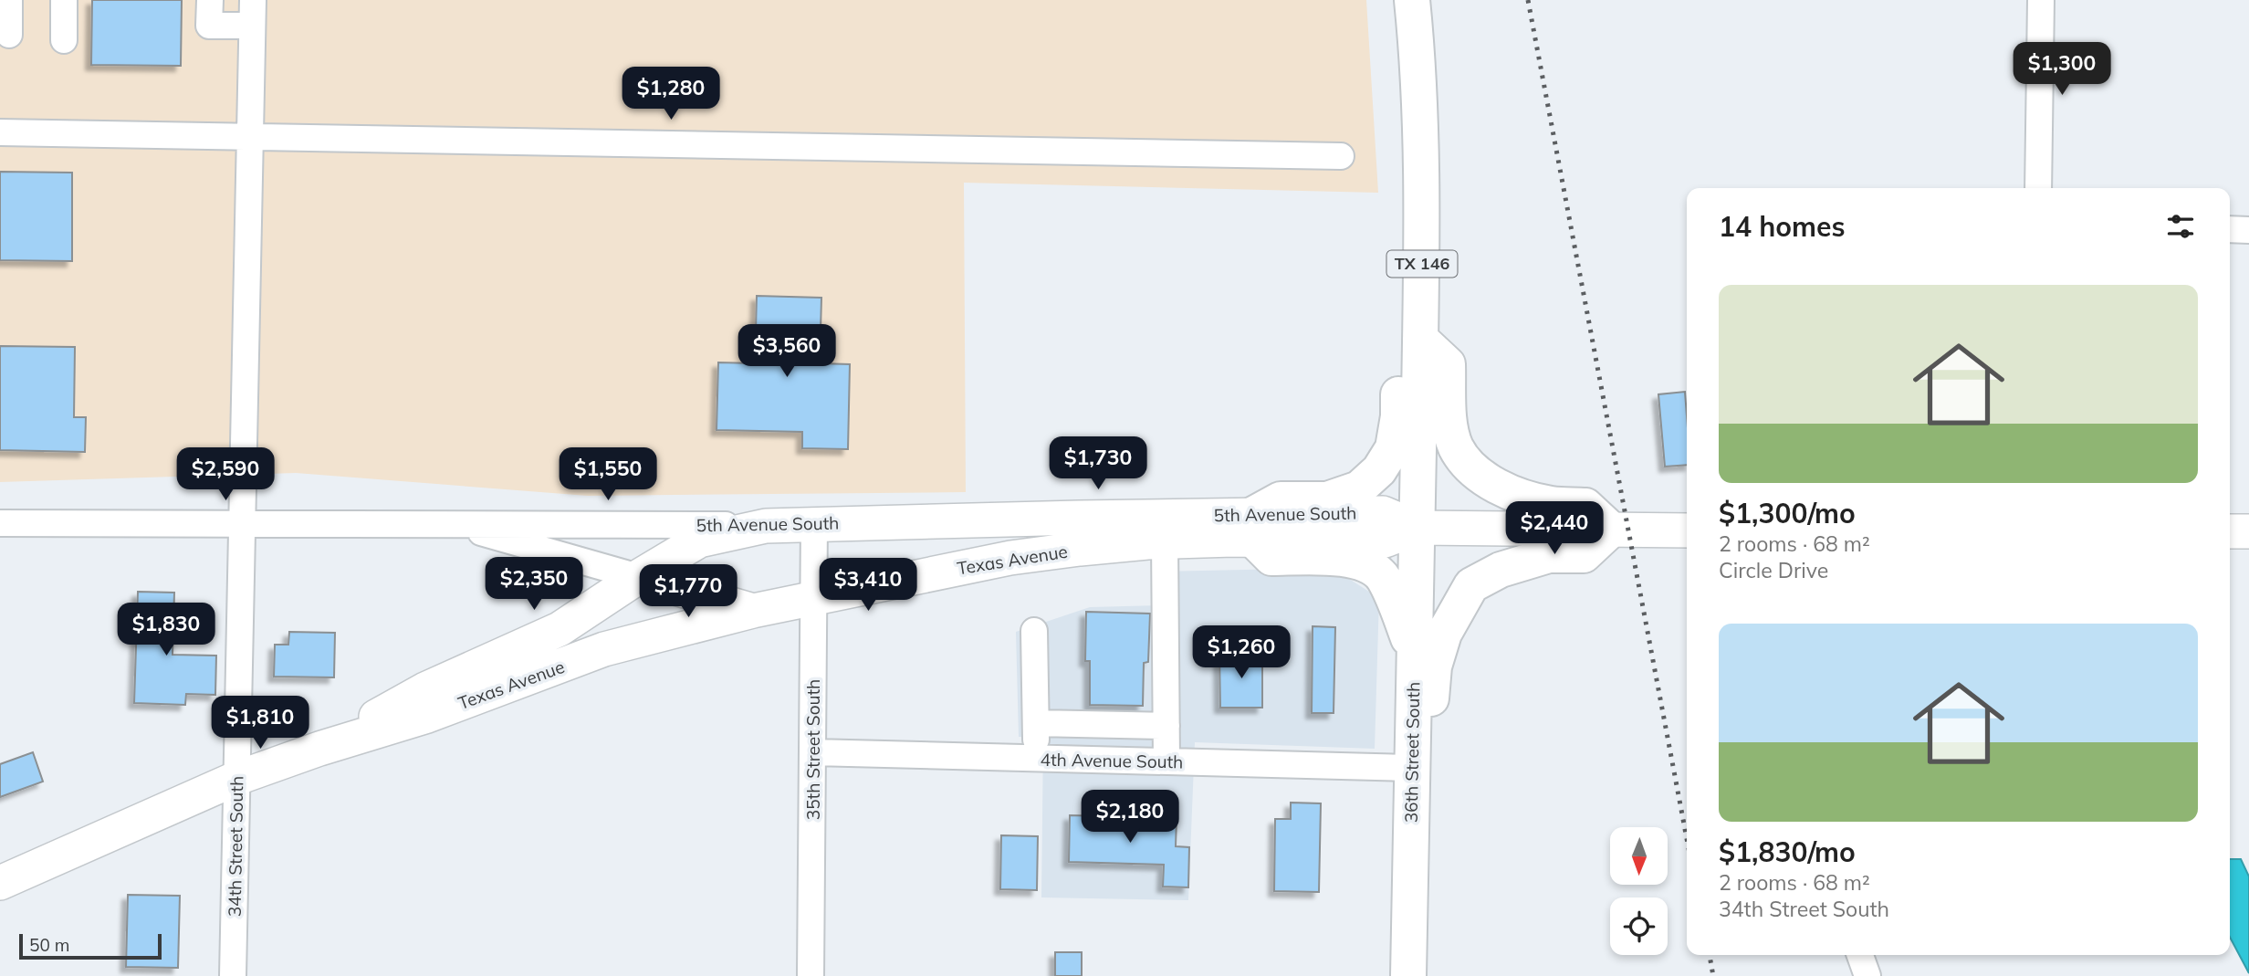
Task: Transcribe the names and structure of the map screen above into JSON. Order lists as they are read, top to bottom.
{
  "streets": {
    "highway": ["TX 146", "36th Street South"],
    "main road": ["5th Avenue South", "Texas Avenue"],
    "street": ["35th Street South", "4th Avenue South", "34th Street South"]
  },
  "crossings": [
    ["TX 146", "5th Avenue South"],
    ["TX 146", "Texas Avenue"],
    ["TX 146", "36th Street South"],
    ["5th Avenue South", "Texas Avenue"],
    ["5th Avenue South", "35th Street South"],
    ["5th Avenue South", "36th Street South"],
    ["5th Avenue South", "34th Street South"],
    ["Texas Avenue", "35th Street South"],
    ["Texas Avenue", "34th Street South"],
    ["35th Street South", "4th Avenue South"],
    ["36th Street South", "4th Avenue South"]
  ],
  "scale_bar": "50 m",
  "north": "bottom",
  "page": {
    "price": [
      "$1,300",
      "$1,280",
      "$3,560",
      "$1,730",
      "$2,590",
      "$1,550",
      "$2,440",
      "$2,350",
      "$3,410",
      "$1,770",
      "$1,830",
      "$1,260",
      "$1,810",
      "$2,180"
    ],
    "heading": "14 homes",
    "list": [
      {
        "name": "$1,300/mo",
        "note": "2 rooms · 68 m² · Circle Drive"
      },
      {
        "name": "$1,830/mo",
        "note": "2 rooms · 68 m² · 34th Street South"
      }
    ],
    "scale": "50 m"
  }
}
